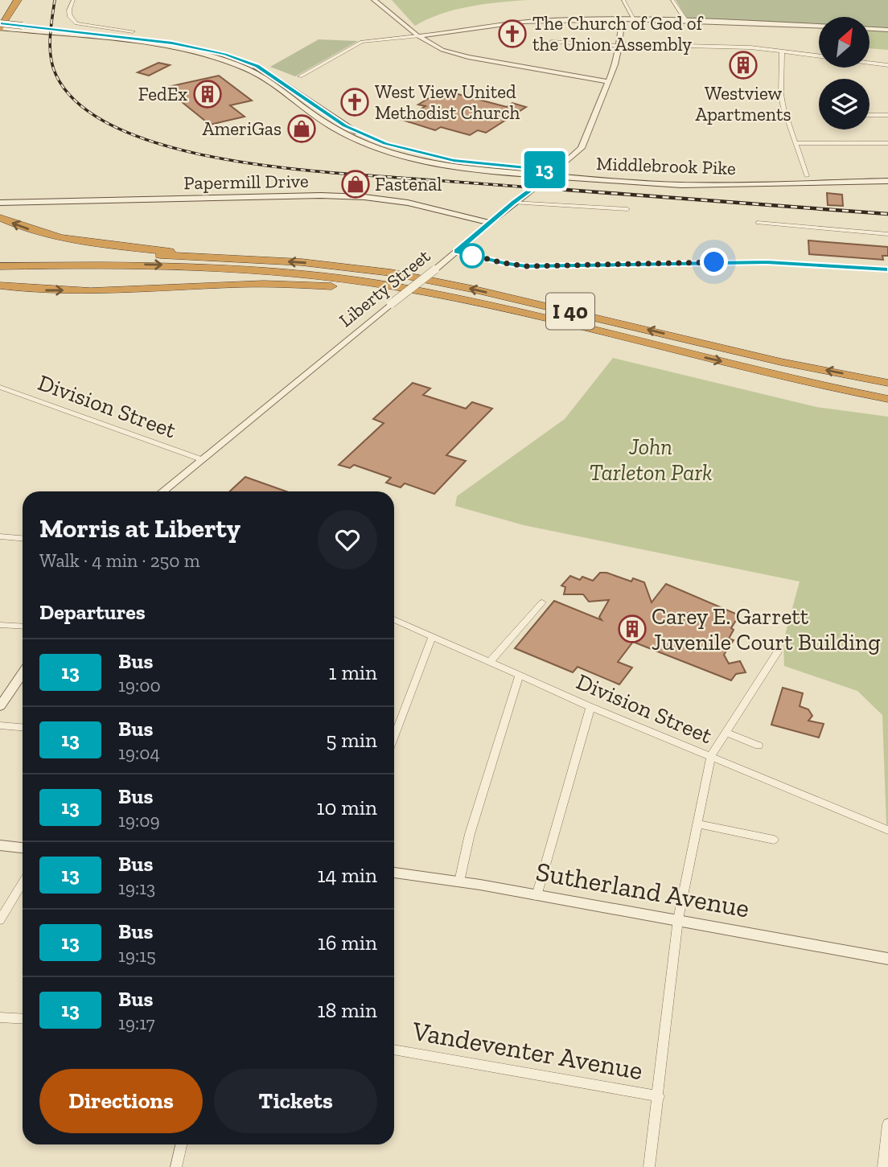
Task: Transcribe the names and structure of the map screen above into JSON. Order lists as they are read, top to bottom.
{
  "streets": {
    "highway": ["I 40"],
    "main road": ["Middlebrook Pike", "Papermill Drive", "Liberty Street"],
    "street": ["Division Street", "Sutherland Avenue", "Vandeventer Avenue"]
  },
  "crossings": [
    ["Middlebrook Pike", "Liberty Street"],
    ["Papermill Drive", "Liberty Street"],
    ["Liberty Street", "Division Street"]
  ],
  "parks": ["John Tarleton Park"],
  "places": {
    "church": ["The Church of God of the Union Assembly", "West View United Methodist Church"],
    "building": ["Westview Apartments", "FedEx", "Carey E. Garrett Juvenile Court Building"],
    "shop": ["AmeriGas", "Fastenal"]
  },
  "lines": ["bus line 13"],
  "north": "top right",
  "page": {
    "on_map": "13",
    "heading": [
      ["Morris at Liberty", "Walk · 4 min · 250 m"],
      "Departures"
    ],
    "list": [
      {
        "mark": "13",
        "name": "Bus",
        "note": "19:00",
        "value": "1 min"
      },
      {
        "mark": "13",
        "name": "Bus",
        "note": "19:04",
        "value": "5 min"
      },
      {
        "mark": "13",
        "name": "Bus",
        "note": "19:09",
        "value": "10 min"
      },
      {
        "mark": "13",
        "name": "Bus",
        "note": "19:13",
        "value": "14 min"
      },
      {
        "mark": "13",
        "name": "Bus",
        "note": "19:15",
        "value": "16 min"
      },
      {
        "mark": "13",
        "name": "Bus",
        "note": "19:17",
        "value": "18 min"
      }
    ],
    "buttons": ["Directions", "Tickets"]
  }
}
